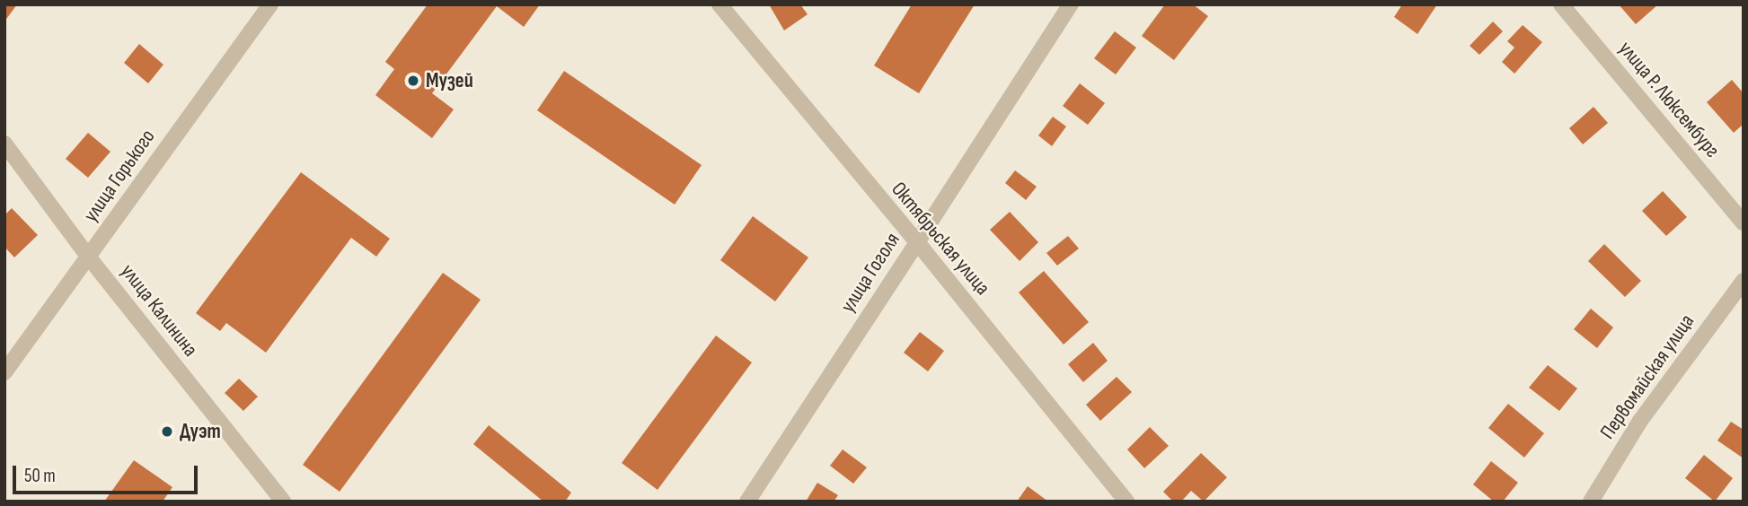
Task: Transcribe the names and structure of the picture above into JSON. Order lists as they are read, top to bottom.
{
  "streets": {
    "street": [
      "улица Р. Люксембург",
      "улица Горького",
      "Октябрьская улица",
      "улица Гоголя",
      "улица Калинина",
      "Первомайская улица"
    ]
  },
  "crossings": [
    ["улица Горького", "улица Калинина"],
    ["Октябрьская улица", "улица Гоголя"]
  ],
  "places": ["Музей", "Дуэт"],
  "scale_bar": "50 m"
}
